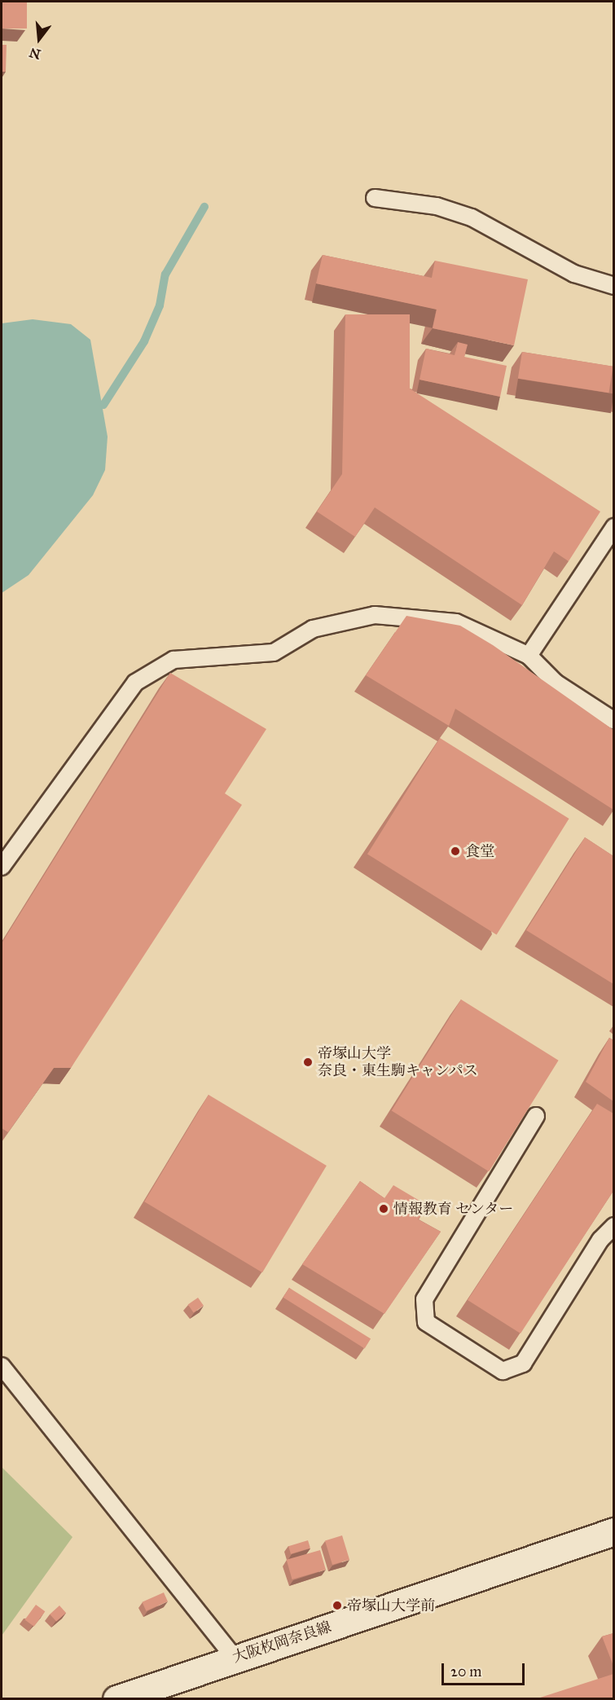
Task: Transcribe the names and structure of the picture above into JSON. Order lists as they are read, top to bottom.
{
  "streets": {
    "main road": ["大阪枚岡奈良線"]
  },
  "places": [
    "食堂",
    "帝塚山大学 奈良・東生駒キャンパス",
    "情報教育 センター",
    "帝塚山大学前"
  ],
  "scale_bar": "20 m",
  "north": "bottom"
}
